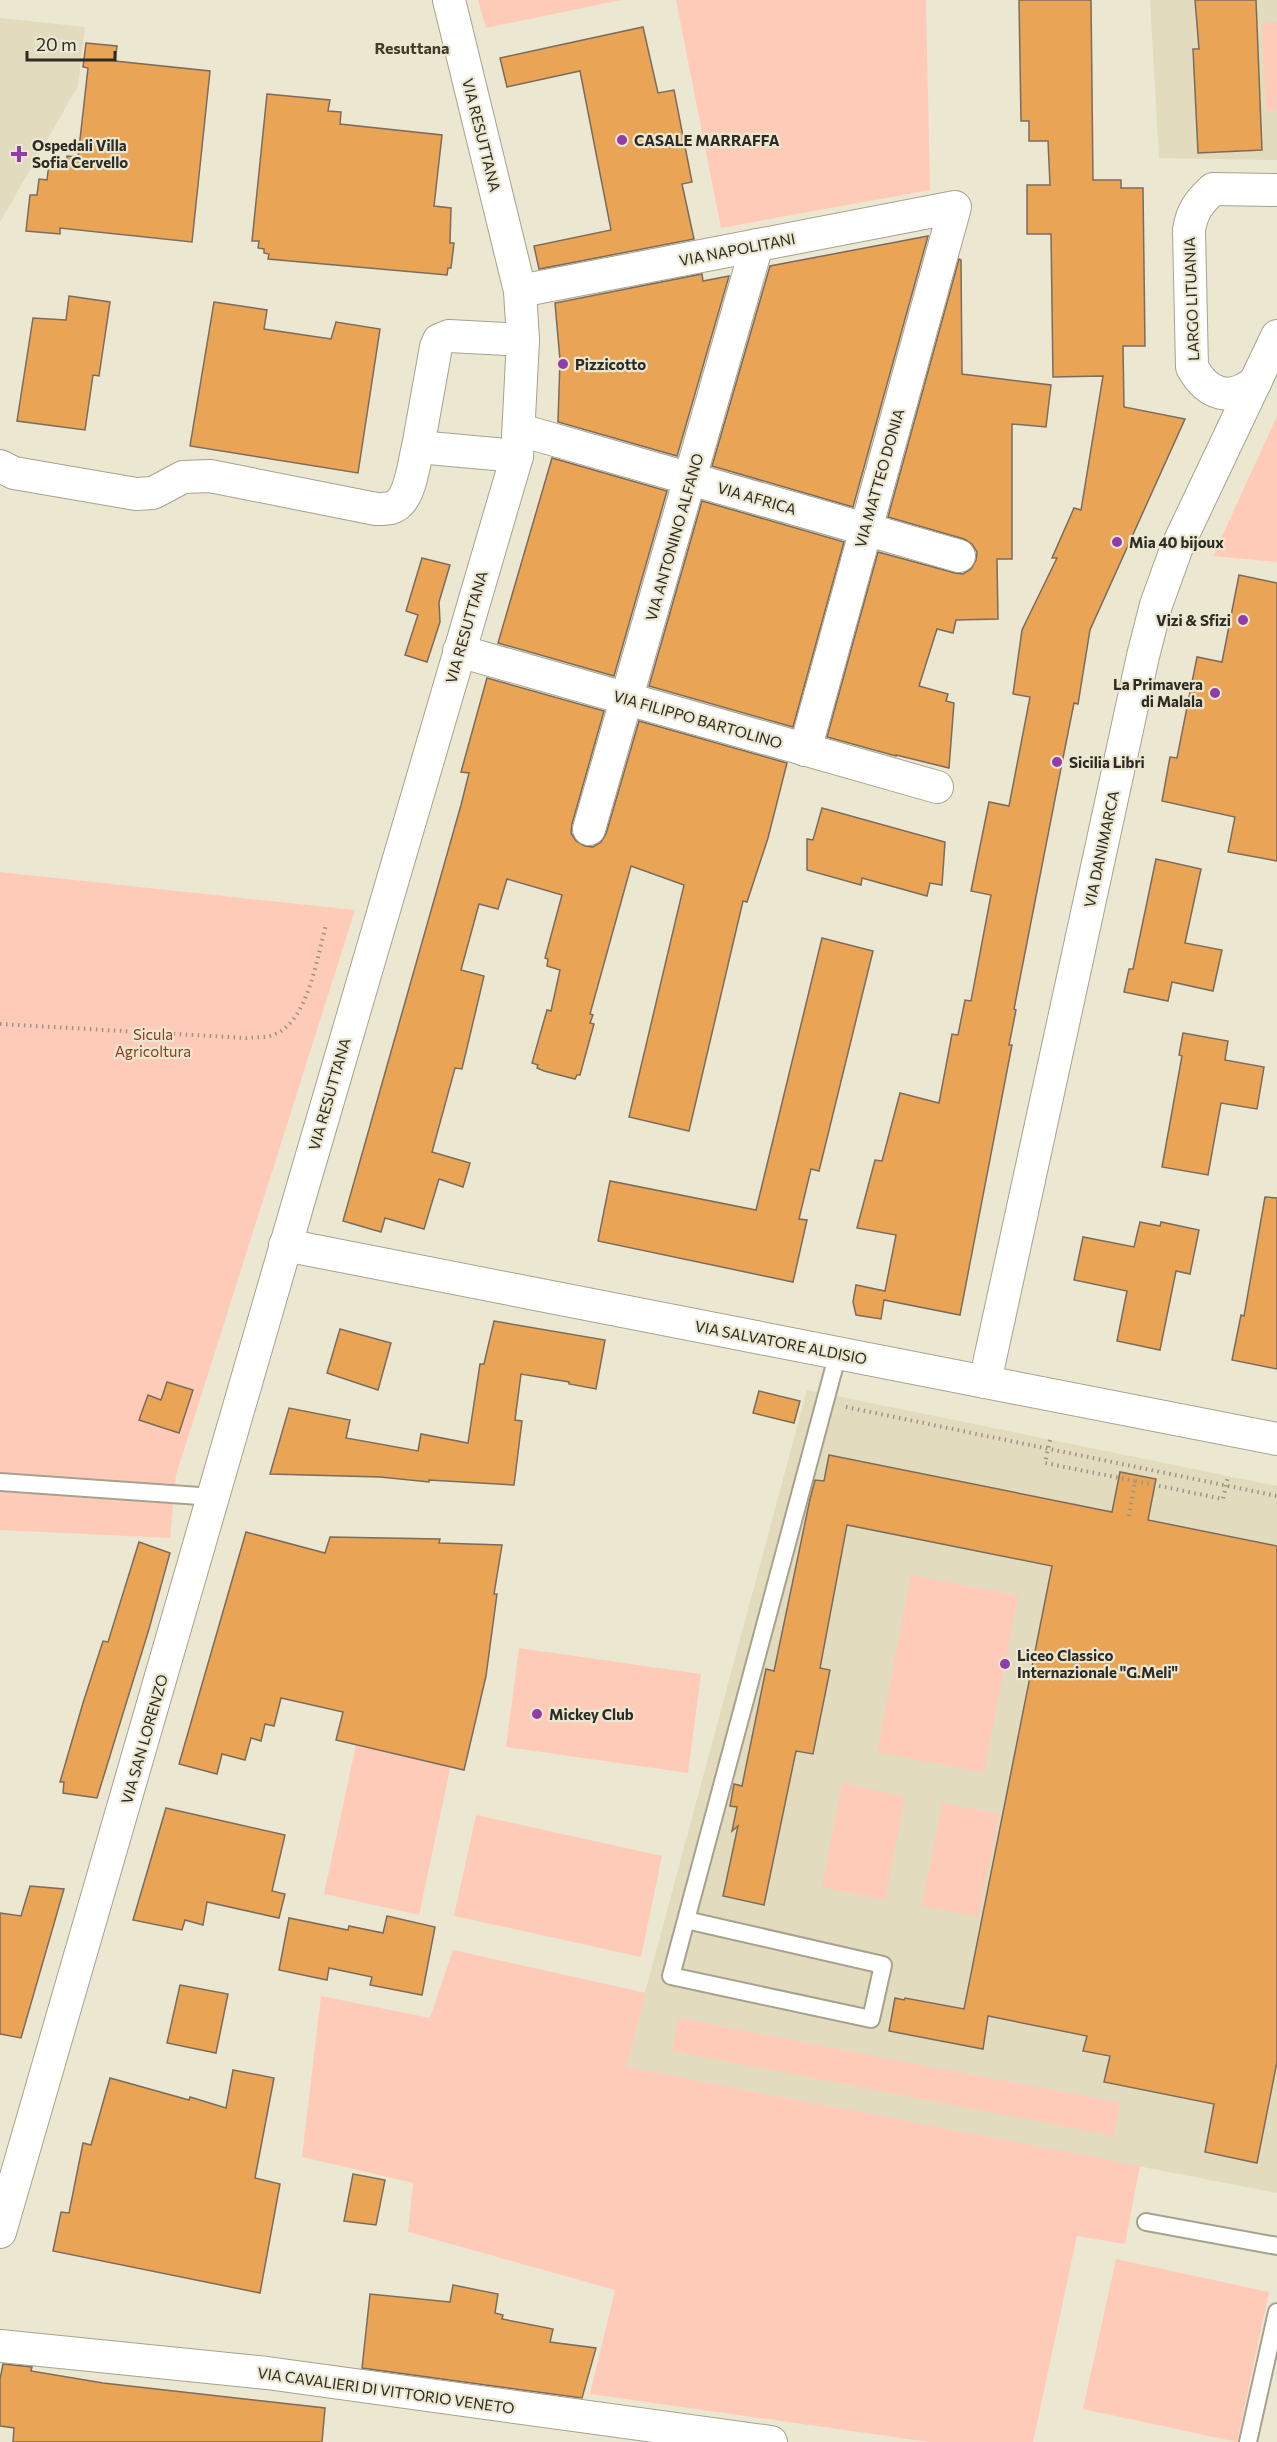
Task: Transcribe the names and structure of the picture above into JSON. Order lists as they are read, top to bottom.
{
  "streets": {
    "street": [
      "VIA RESUTTANA",
      "VIA NAPOLITANI",
      "LARGO LITUANIA",
      "VIA MATTEO DONIA",
      "VIA AFRICA",
      "VIA ANTONINO ALFANO",
      "VIA FILIPPO BARTOLINO",
      "VIA DANIMARCA",
      "VIA SALVATORE ALDISIO",
      "VIA SAN LORENZO",
      "VIA CAVALIERI DI VITTORIO VENETO"
    ]
  },
  "crossings": [
    ["VIA RESUTTANA", "VIA NAPOLITANI"],
    ["VIA RESUTTANA", "VIA AFRICA"],
    ["VIA RESUTTANA", "VIA FILIPPO BARTOLINO"],
    ["VIA RESUTTANA", "VIA SALVATORE ALDISIO"],
    ["VIA RESUTTANA", "VIA SAN LORENZO"],
    ["VIA NAPOLITANI", "VIA MATTEO DONIA"],
    ["VIA NAPOLITANI", "VIA ANTONINO ALFANO"],
    ["LARGO LITUANIA", "VIA DANIMARCA"],
    ["VIA MATTEO DONIA", "VIA AFRICA"],
    ["VIA MATTEO DONIA", "VIA FILIPPO BARTOLINO"],
    ["VIA AFRICA", "VIA ANTONINO ALFANO"],
    ["VIA ANTONINO ALFANO", "VIA FILIPPO BARTOLINO"],
    ["VIA DANIMARCA", "VIA SALVATORE ALDISIO"],
    ["VIA SALVATORE ALDISIO", "VIA SAN LORENZO"]
  ],
  "districts": ["Resuttana"],
  "parks": ["Sicula Agricoltura"],
  "places": {
    "other": [
      "CASALE MARRAFFA",
      "Pizzicotto",
      "Mia 40 bijoux",
      "Vizi & Sfizi",
      "La Primavera di Malala",
      "Sicilia Libri",
      "Liceo Classico Internazionale \"G.Meli\"",
      "Mickey Club"
    ],
    "health": ["Ospedali Villa Sofia Cervello"]
  },
  "scale_bar": "20 m"
}
